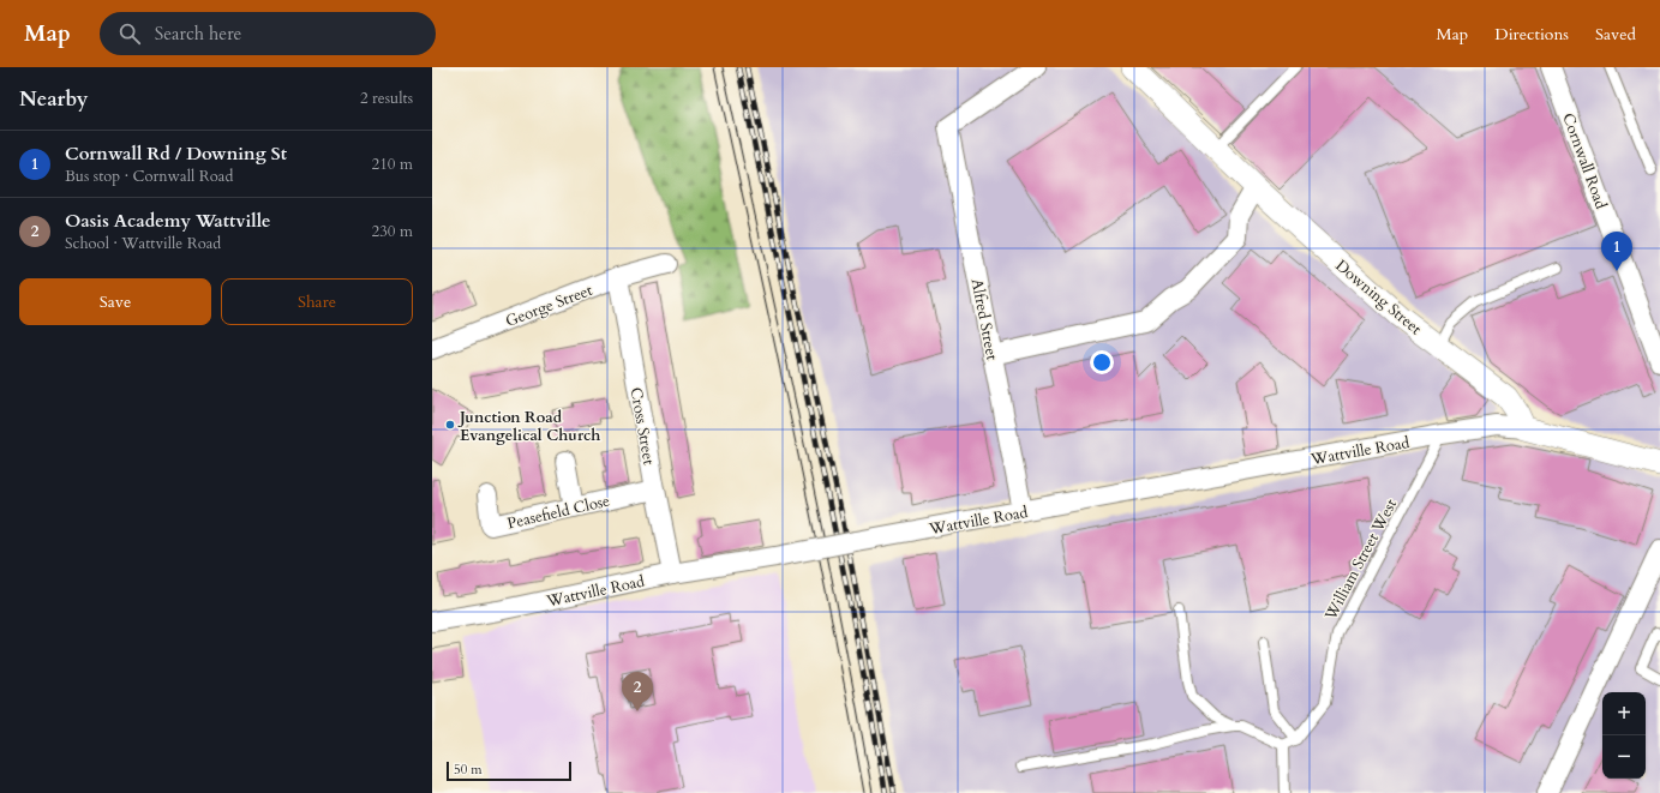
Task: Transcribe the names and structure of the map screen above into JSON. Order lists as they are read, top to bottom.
{
  "streets": {
    "street": [
      "Cornwall Road",
      "Downing Street",
      "George Street",
      "Alfred Street",
      "Cross Street",
      "Wattville Road",
      "Peasefield Close"
    ],
    "lane": ["William Street West"]
  },
  "crossings": [
    ["Downing Street", "Wattville Road"],
    ["George Street", "Cross Street"],
    ["Alfred Street", "Wattville Road"],
    ["Cross Street", "Wattville Road"],
    ["Cross Street", "Peasefield Close"],
    ["Wattville Road", "William Street West"]
  ],
  "places": ["Junction Road Evangelical Church"],
  "scale_bar": "50 m",
  "page": {
    "header": "Map",
    "search": "Search here",
    "nav": ["Map", "Directions", "Saved"],
    "heading": ["Nearby", "2 results"],
    "list": [
      {
        "mark": "1",
        "name": "Cornwall Rd / Downing St",
        "note": "Bus stop · Cornwall Road",
        "value": "210 m"
      },
      {
        "mark": "2",
        "name": "Oasis Academy Wattville",
        "note": "School · Wattville Road",
        "value": "230 m"
      }
    ],
    "pins": ["1", "2"],
    "buttons": ["Save", "Share"],
    "map_buttons": ["+", "−"],
    "scale": "50 m"
  }
}
